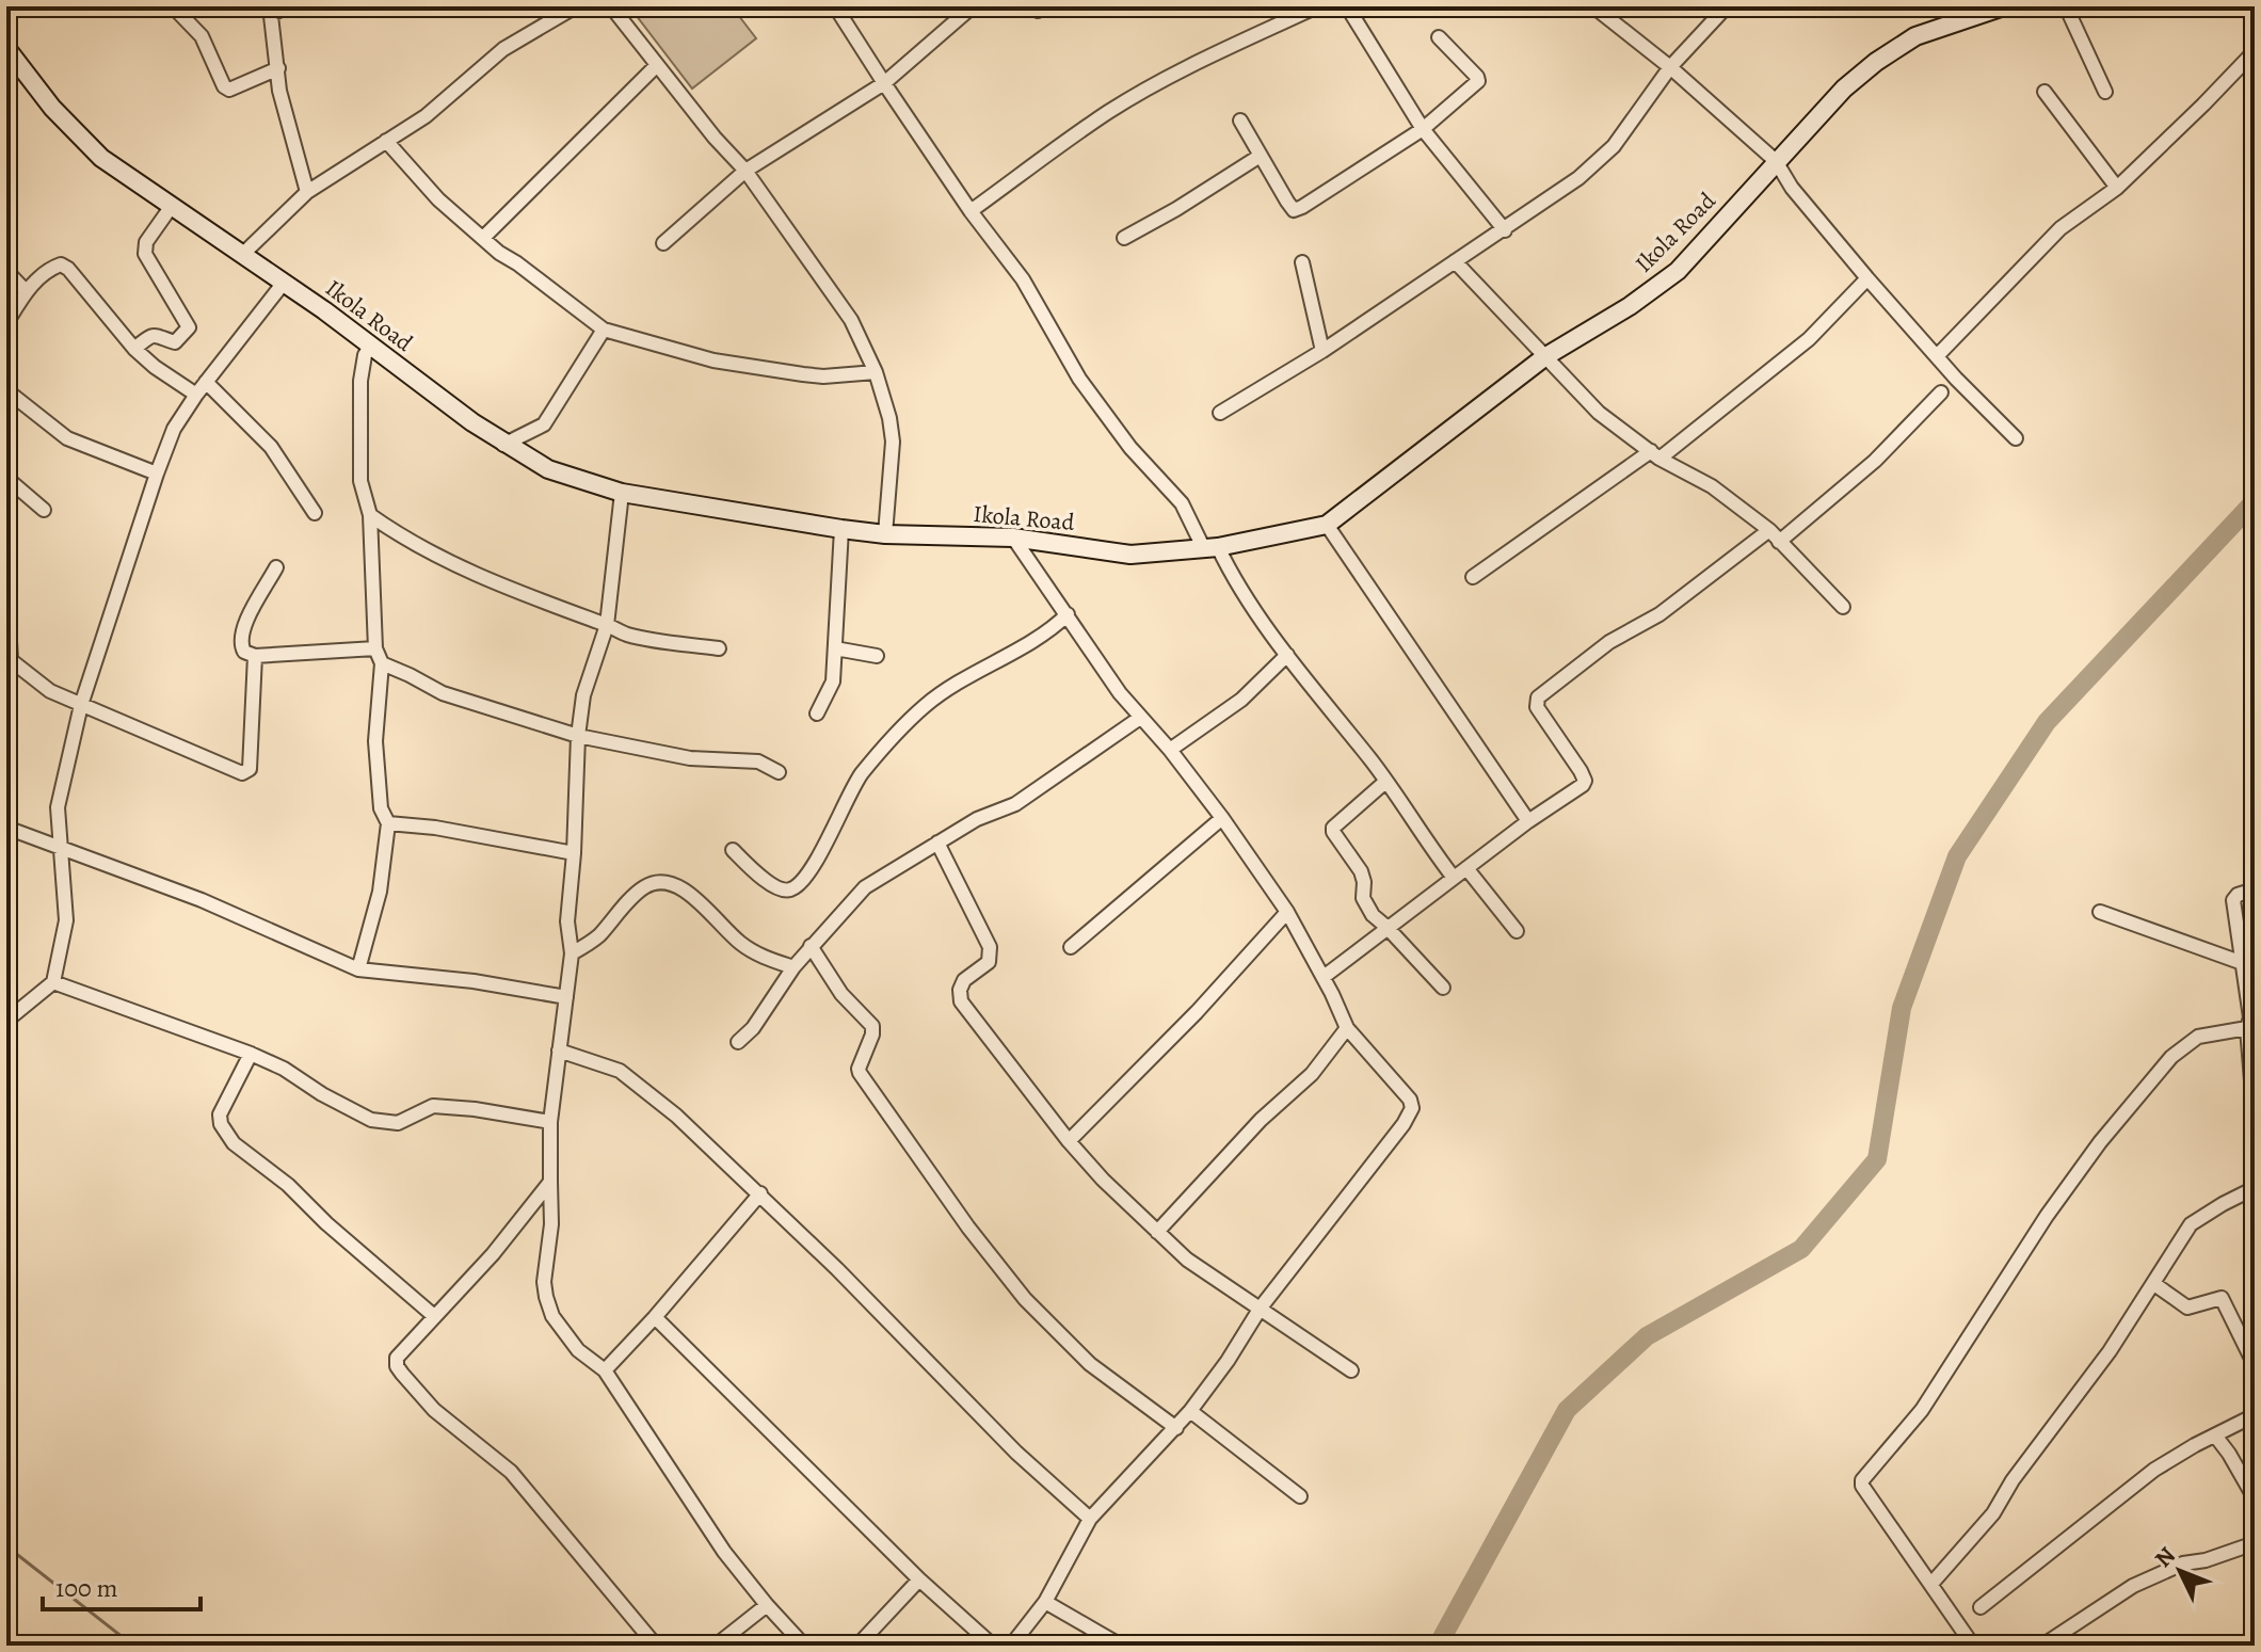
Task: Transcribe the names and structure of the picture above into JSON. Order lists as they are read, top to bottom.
{
  "streets": {
    "street": ["Ikola Road"]
  },
  "scale_bar": "100 m",
  "north": "top left"
}
